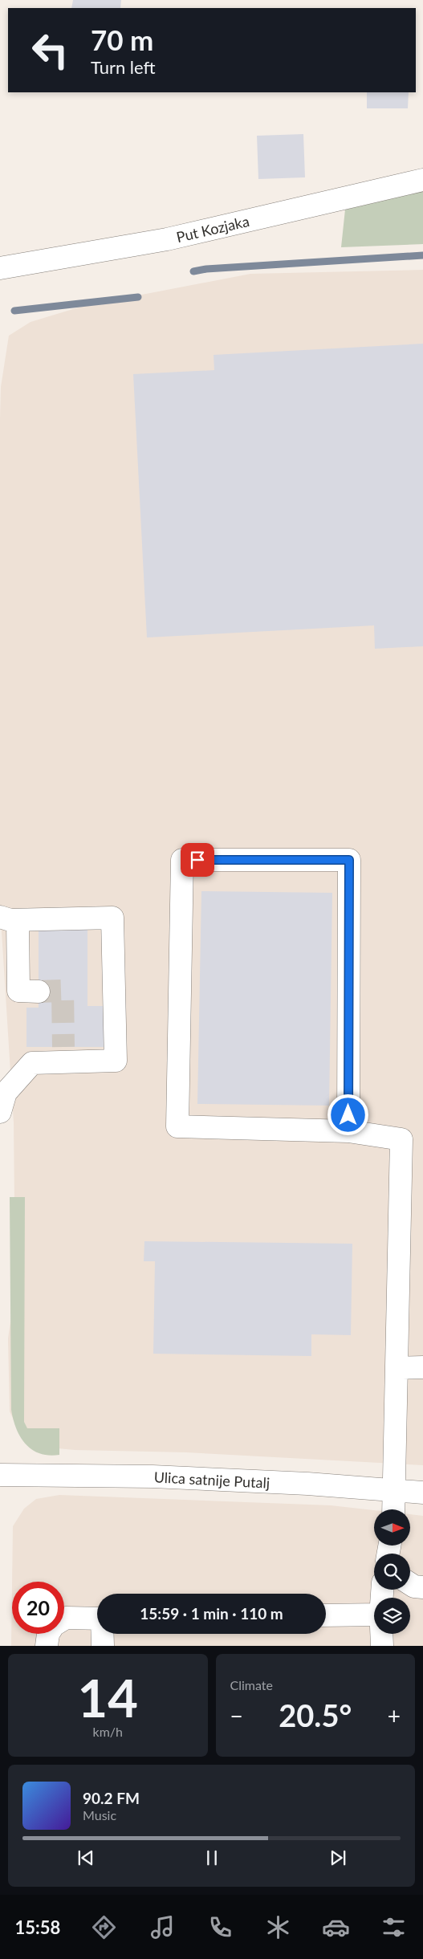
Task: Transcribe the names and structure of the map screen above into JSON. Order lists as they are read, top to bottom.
{
  "streets": {
    "street": ["Put Kozjaka", "Ulica satnije Putalj"]
  },
  "north": "right",
  "page": {
    "turn": ["70 m", "Turn left"],
    "limit": "20",
    "trip": "15:59 · 1 min · 110 m",
    "tile": [
      ["14", "km/h"],
      "Climate"
    ],
    "heat": ["−", "20.5°", "+"],
    "song": ["90.2 FM", "Music"],
    "tabs": "15:58"
  }
}
